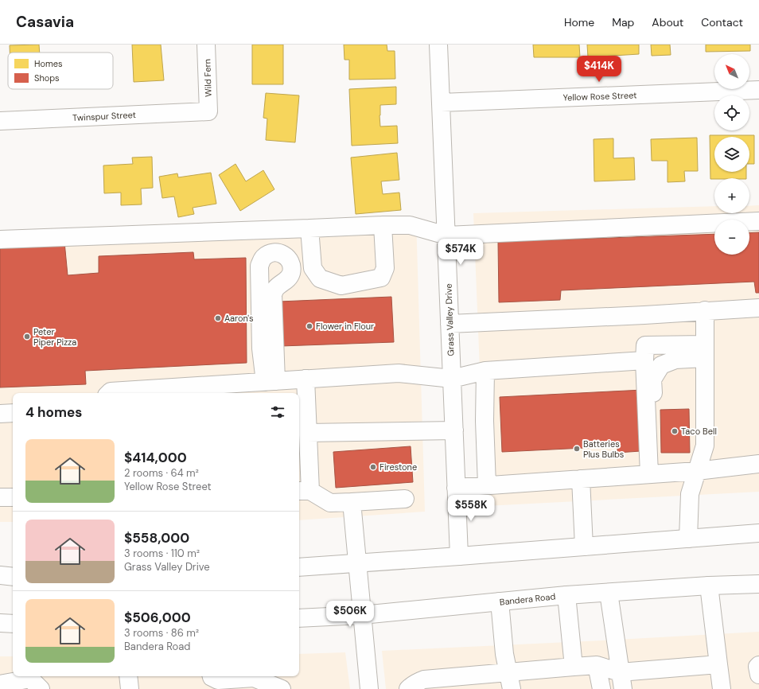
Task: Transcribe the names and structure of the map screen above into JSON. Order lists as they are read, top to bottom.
{
  "streets": {
    "street": [
      "Wild Fern",
      "Yellow Rose Street",
      "Twinspur Street",
      "Grass Valley Drive",
      "Bandera Road"
    ]
  },
  "crossings": [
    ["Wild Fern", "Twinspur Street"],
    ["Yellow Rose Street", "Grass Valley Drive"]
  ],
  "places": [
    "Aaron's",
    "Flower in Flour",
    "Peter Piper Pizza",
    "Taco Bell",
    "Batteries Plus Bulbs",
    "Firestone"
  ],
  "legend": ["Homes", "Shops"],
  "north": "top left",
  "page": {
    "header": "Casavia",
    "nav": [
      "Home",
      "Map",
      "About",
      "Contact"
    ],
    "map_buttons": ["+", "−"],
    "price": [
      "$414K",
      "$574K",
      "$558K",
      "$506K"
    ],
    "heading": "4 homes",
    "list": [
      {
        "name": "$414,000",
        "note": "2 rooms · 64 m² · Yellow Rose Street"
      },
      {
        "name": "$558,000",
        "note": "3 rooms · 110 m² · Grass Valley Drive"
      },
      {
        "name": "$506,000",
        "note": "3 rooms · 86 m² · Bandera Road"
      }
    ]
  }
}
